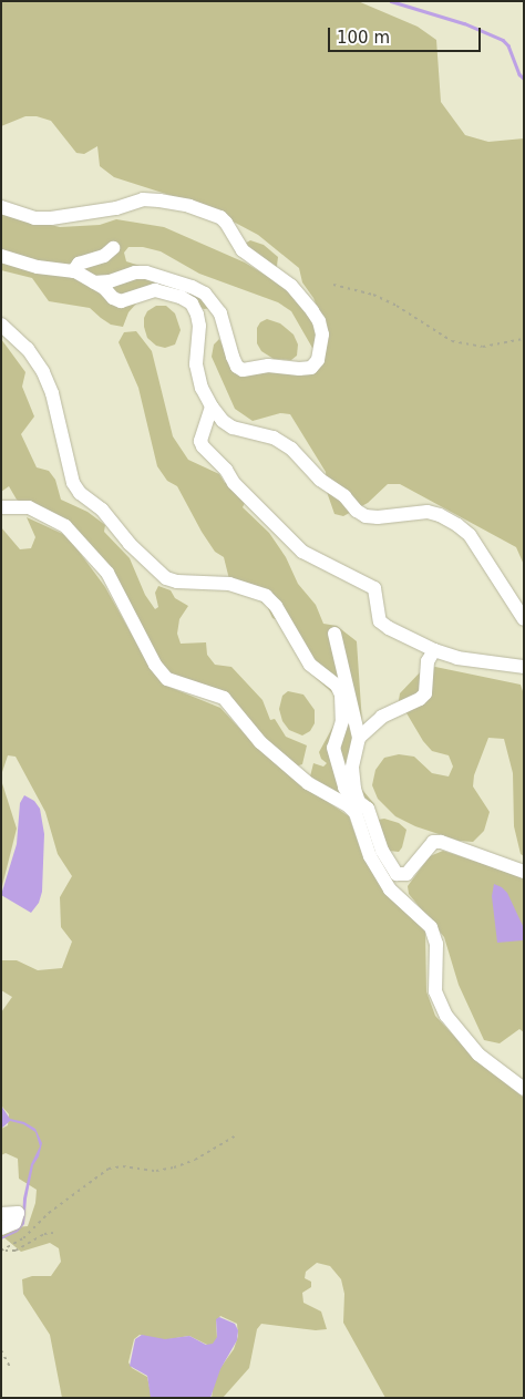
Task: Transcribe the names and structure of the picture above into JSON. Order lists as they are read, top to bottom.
{
  "scale_bar": "100 m"
}
